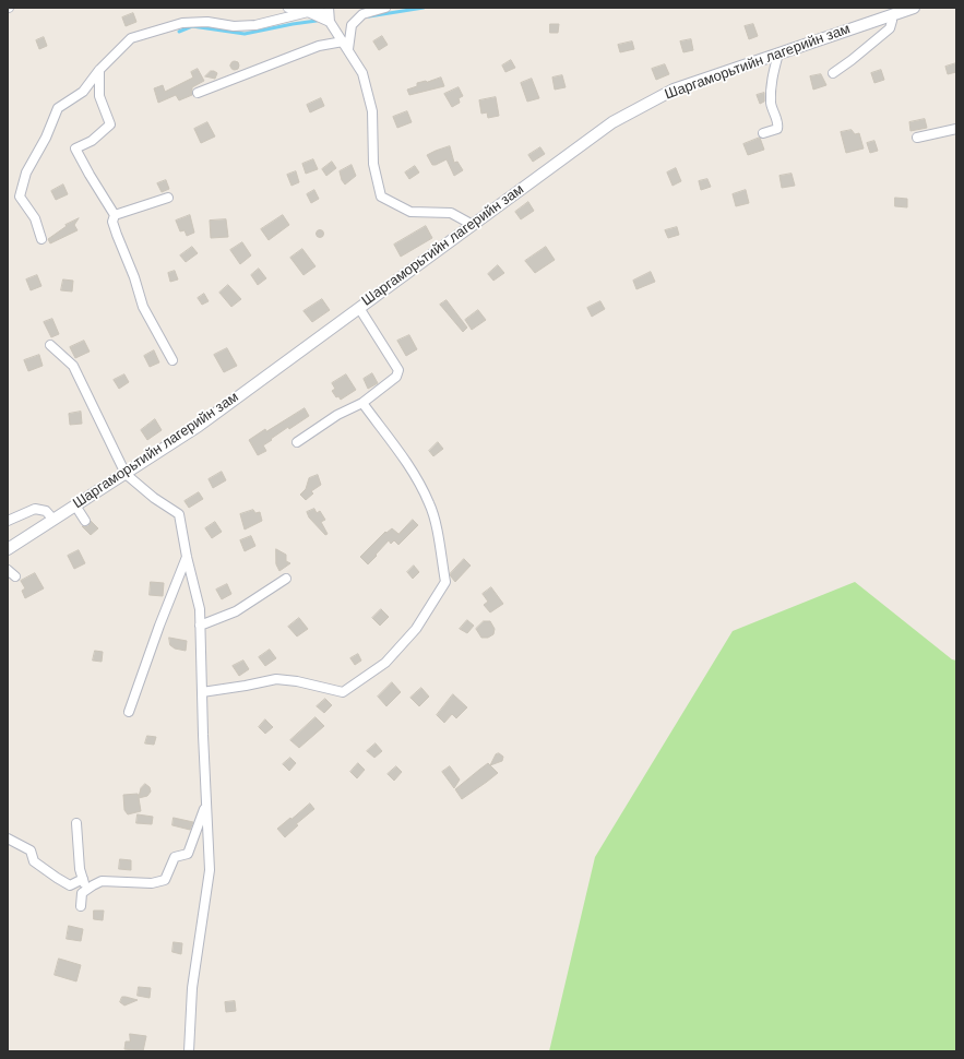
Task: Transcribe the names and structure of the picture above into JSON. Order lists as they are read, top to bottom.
{
  "streets": {
    "street": ["Шаргаморьтийн лагерийн зам"]
  }
}
